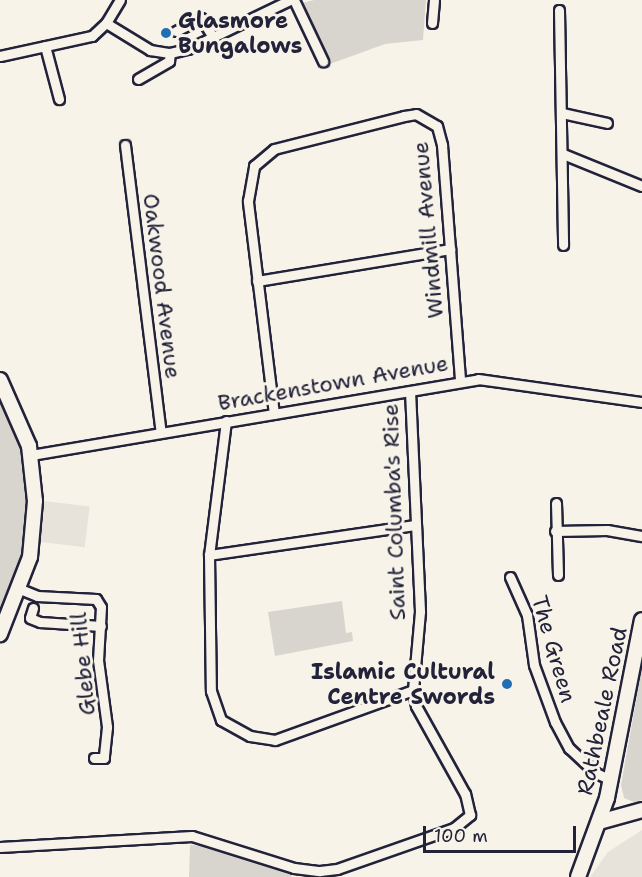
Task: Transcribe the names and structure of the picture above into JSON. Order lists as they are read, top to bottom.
{
  "streets": {
    "street": [
      "Windmill Avenue",
      "Oakwood Avenue",
      "Brackenstown Avenue",
      "Saint Columba's Rise",
      "The Green",
      "Glebe Hill",
      "Rathbeale Road"
    ]
  },
  "crossings": [
    ["Windmill Avenue", "Brackenstown Avenue"],
    ["Oakwood Avenue", "Brackenstown Avenue"],
    ["Brackenstown Avenue", "Saint Columba's Rise"],
    ["The Green", "Rathbeale Road"]
  ],
  "places": ["Glasmore Bungalows", "Islamic Cultural Centre Swords"],
  "scale_bar": "100 m"
}
